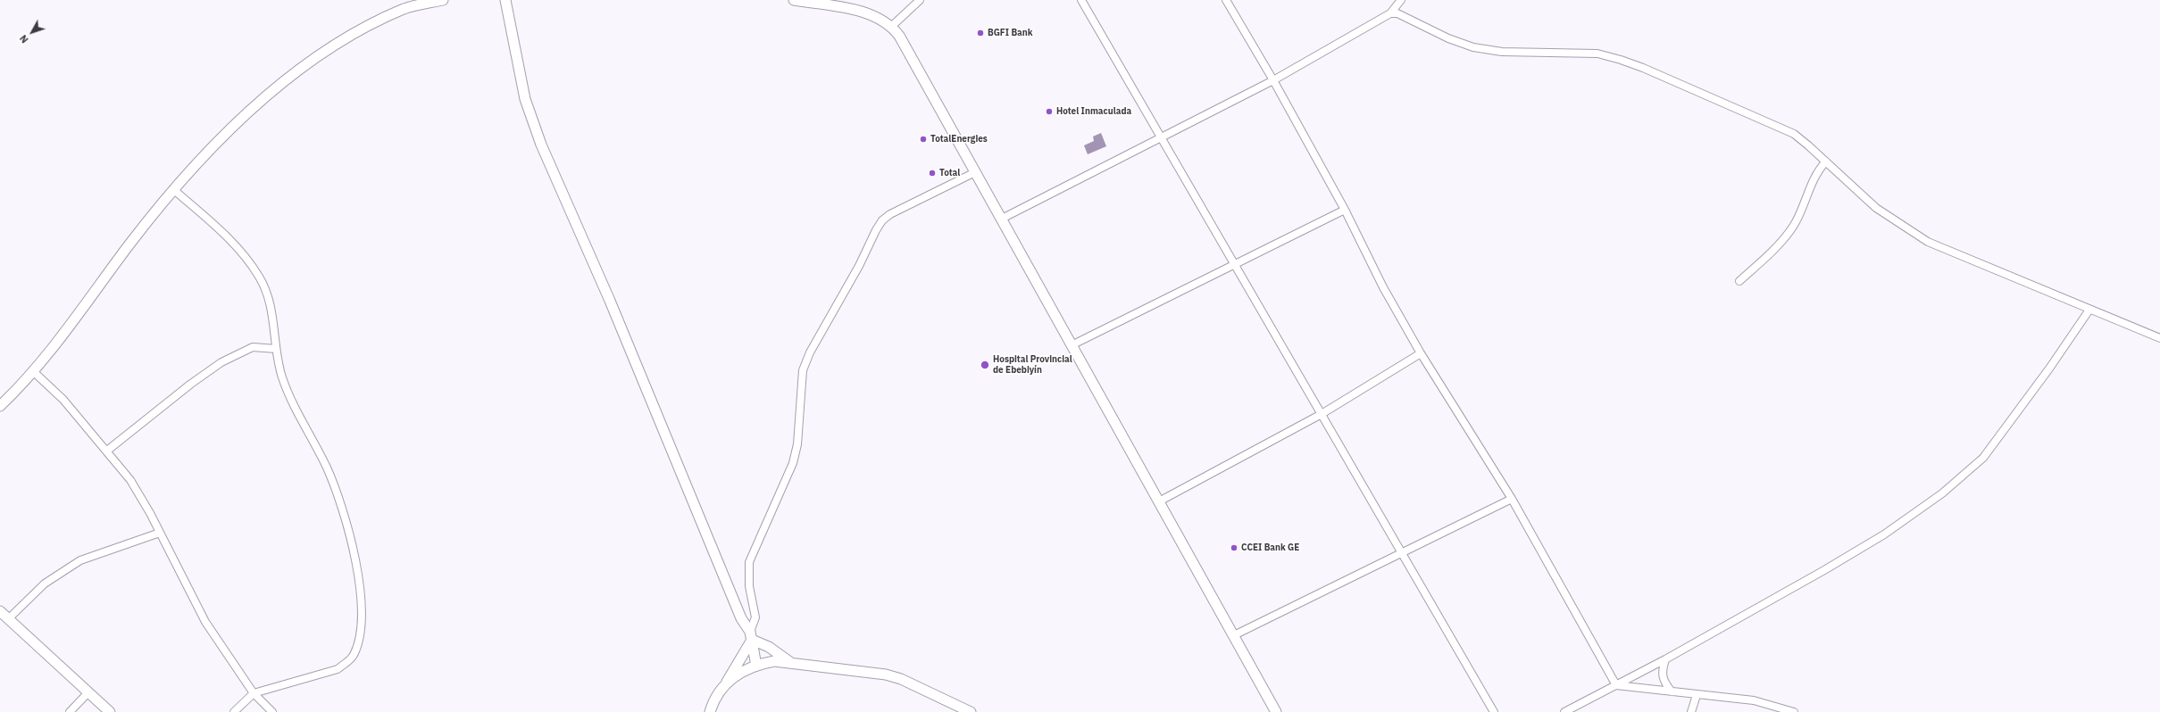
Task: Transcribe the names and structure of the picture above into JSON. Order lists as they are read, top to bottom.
{
  "places": [
    "BGFI Bank",
    "Hotel Inmaculada",
    "TotalEnergies",
    "Total",
    "Hospital Provincial de Ebebiyín",
    "CCEI Bank GE"
  ],
  "north": "bottom left"
}
